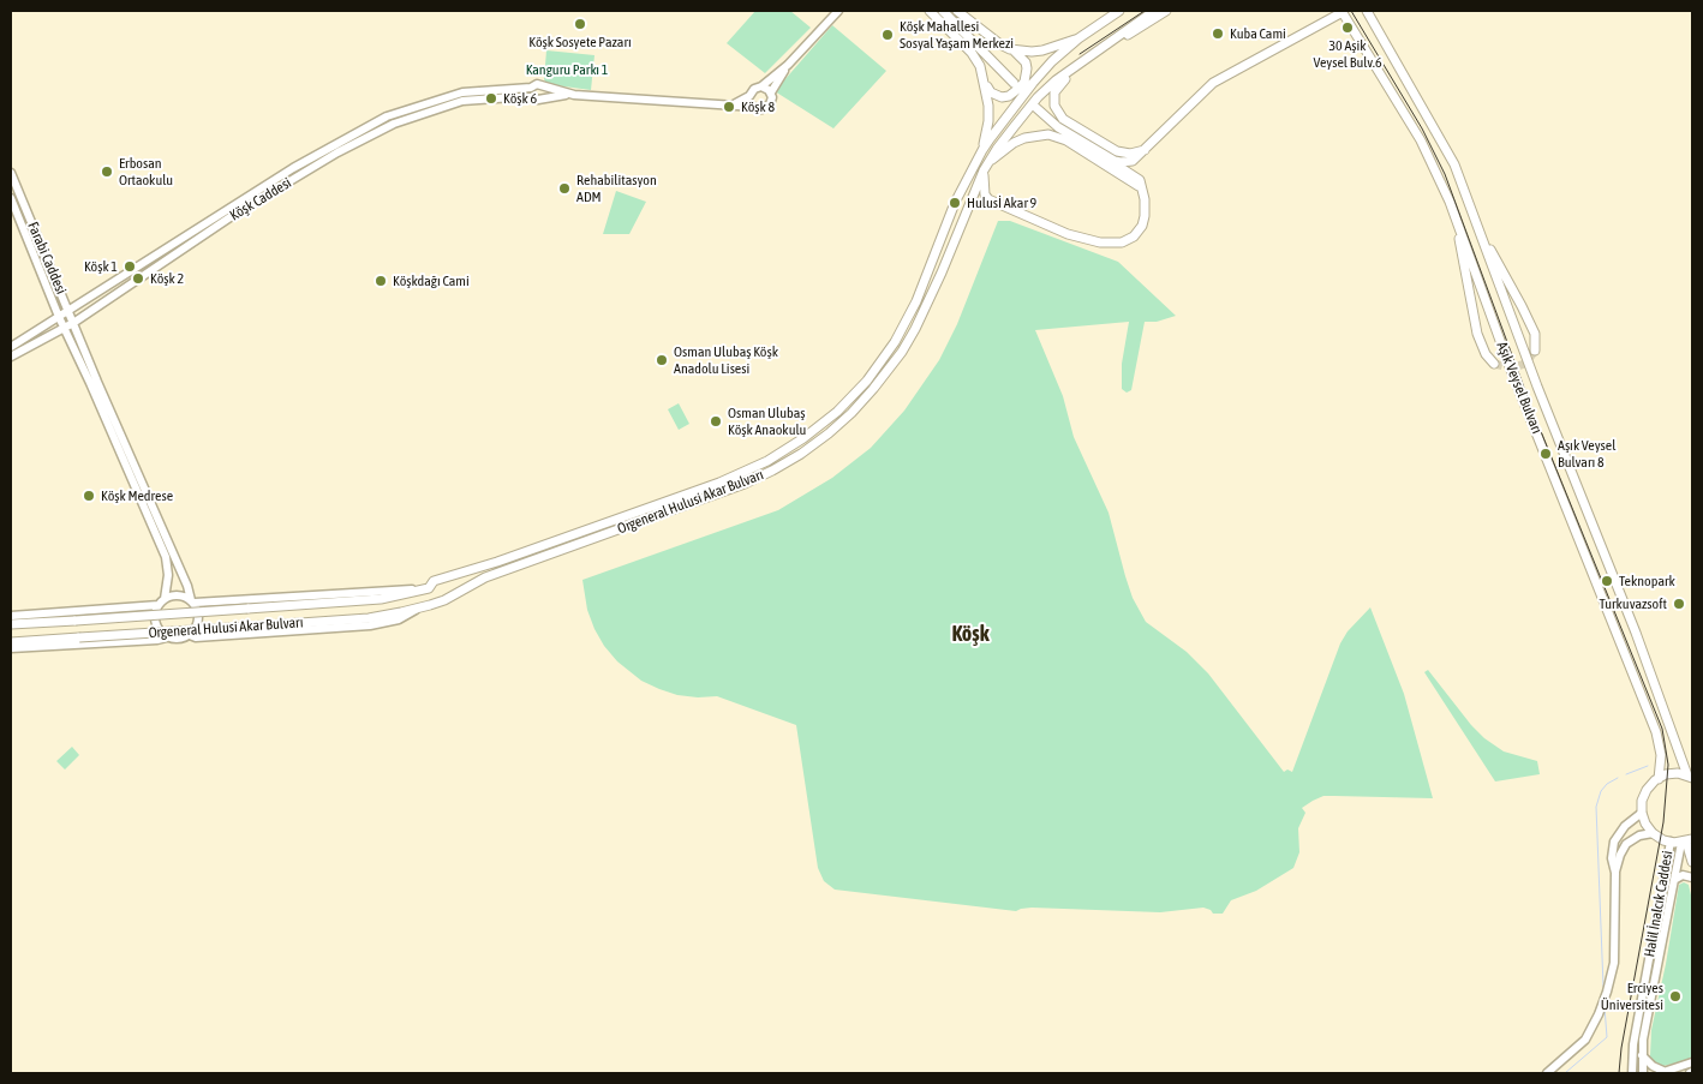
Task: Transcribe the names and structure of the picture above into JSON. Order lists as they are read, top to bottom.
{
  "streets": {
    "main road": ["Aşık Veysel Bulvarı", "Orgeneral Hulusi Akar Bulvarı"],
    "street": ["Köşk Caddesi", "Farabi Caddesi", "Halil İnalcık Caddesi"]
  },
  "crossings": [
    ["Köşk Caddesi", "Farabi Caddesi"]
  ],
  "districts": ["Köşk"],
  "parks": ["Kanguru Parkı 1"],
  "places": [
    "Köşk Sosyete Pazarı",
    "30 Aşik Veysel Bulv.6",
    "Kuba Cami",
    "Köşk Mahallesi Sosyal Yaşam Merkezi",
    "Köşk 6",
    "Köşk 8",
    "Erbosan Ortaokulu",
    "Rehabilitasyon ADM",
    "Hulusİ Akar 9",
    "Köşk 1",
    "Köşk 2",
    "Köşkdağı Cami",
    "Osman Ulubaş Köşk Anadolu Lisesi",
    "Osman Ulubaş Köşk Anaokulu",
    "Aşık Veysel Bulvarı 8",
    "Köşk Medrese",
    "Teknopark",
    "Turkuvazsoft",
    "Erciyes Üniversitesi"
  ]
}
